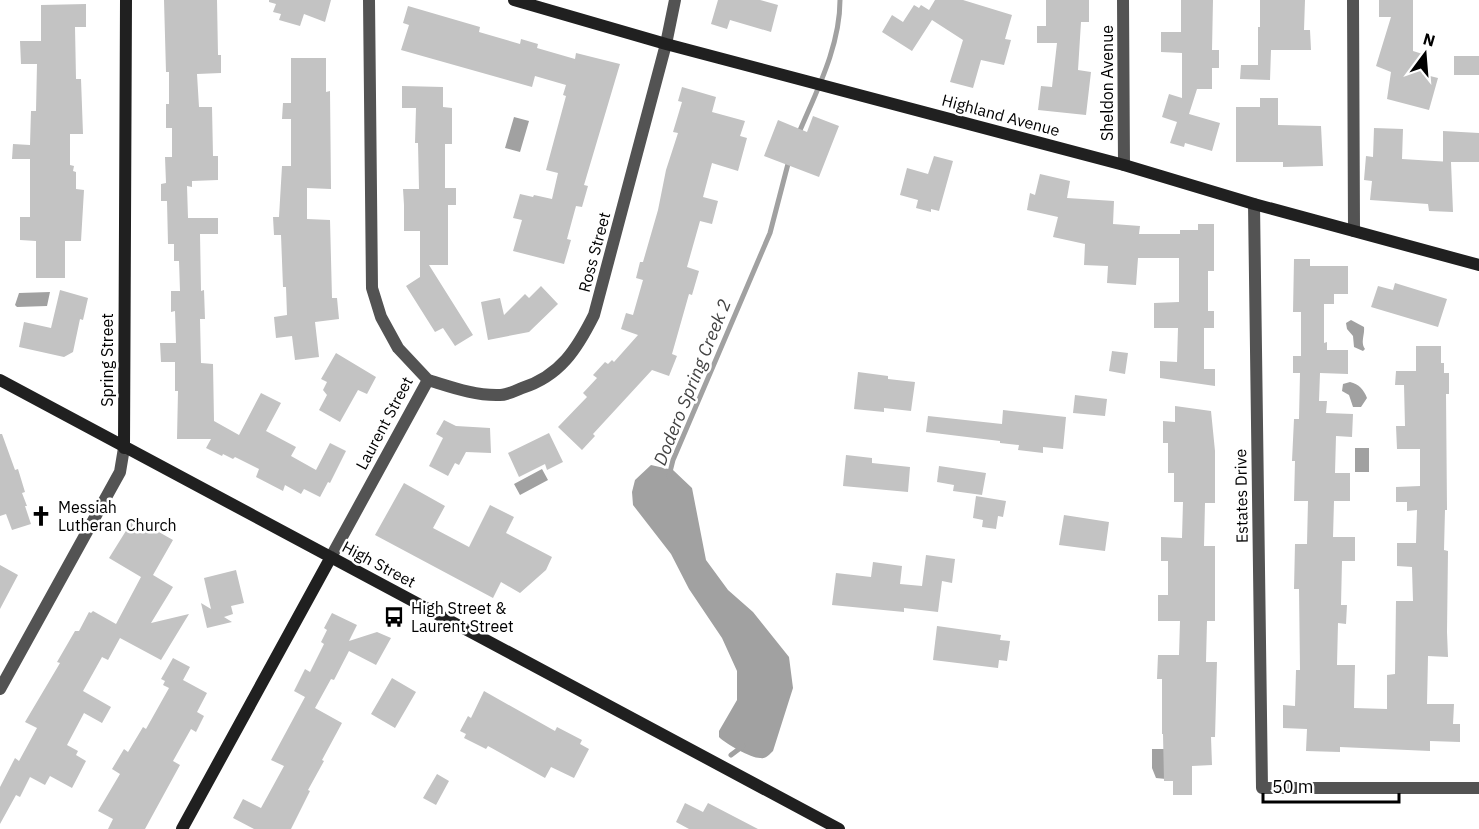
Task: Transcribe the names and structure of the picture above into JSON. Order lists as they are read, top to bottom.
{
  "streets": {
    "street": [
      "Sheldon Avenue",
      "Highland Avenue",
      "Ross Street",
      "Spring Street",
      "Laurent Street",
      "Estates Drive",
      "High Street"
    ]
  },
  "crossings": [
    ["Sheldon Avenue", "Highland Avenue"],
    ["Highland Avenue", "Ross Street"],
    ["Highland Avenue", "Estates Drive"],
    ["Ross Street", "Laurent Street"],
    ["Spring Street", "High Street"],
    ["Laurent Street", "High Street"]
  ],
  "water": ["Dodero Spring Creek 2"],
  "places": {
    "church": ["Messiah Lutheran Church"],
    "bus stop": ["High Street & Laurent Street"]
  },
  "scale_bar": "50 m",
  "north": "top"
}
